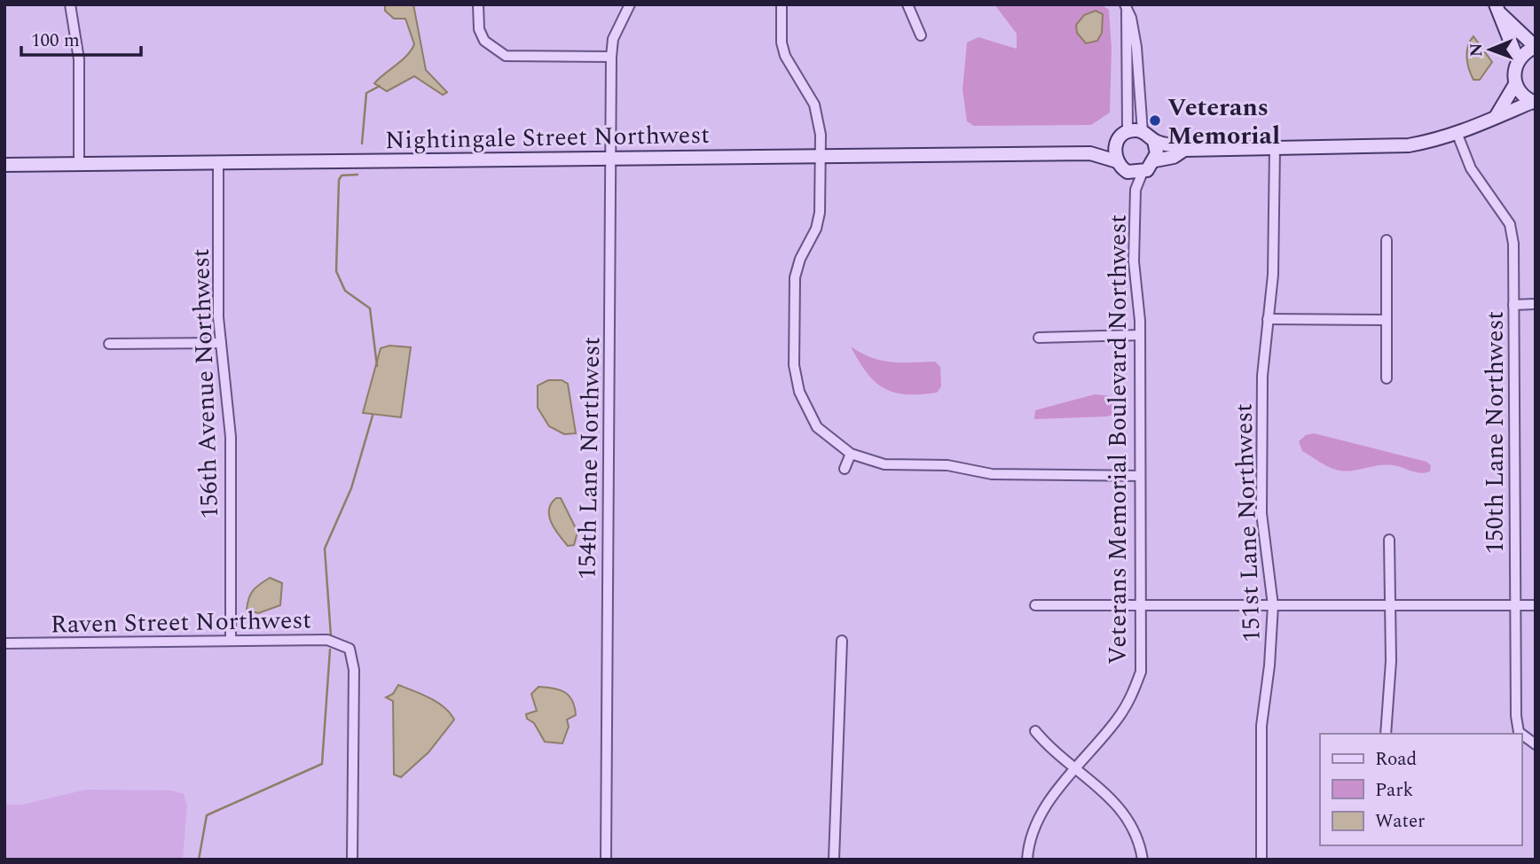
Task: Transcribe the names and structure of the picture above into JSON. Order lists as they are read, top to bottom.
{
  "streets": {
    "street": [
      "Nightingale Street Northwest",
      "156th Avenue Northwest",
      "150th Lane Northwest",
      "Veterans Memorial Boulevard Northwest",
      "154th Lane Northwest",
      "151st Lane Northwest",
      "Raven Street Northwest"
    ]
  },
  "crossings": [
    ["Nightingale Street Northwest", "156th Avenue Northwest"],
    ["Nightingale Street Northwest", "Veterans Memorial Boulevard Northwest"],
    ["Nightingale Street Northwest", "154th Lane Northwest"],
    ["156th Avenue Northwest", "Raven Street Northwest"]
  ],
  "places": ["Veterans Memorial"],
  "legend": ["Road", "Park", "Water"],
  "scale_bar": "100 m",
  "north": "left"
}
